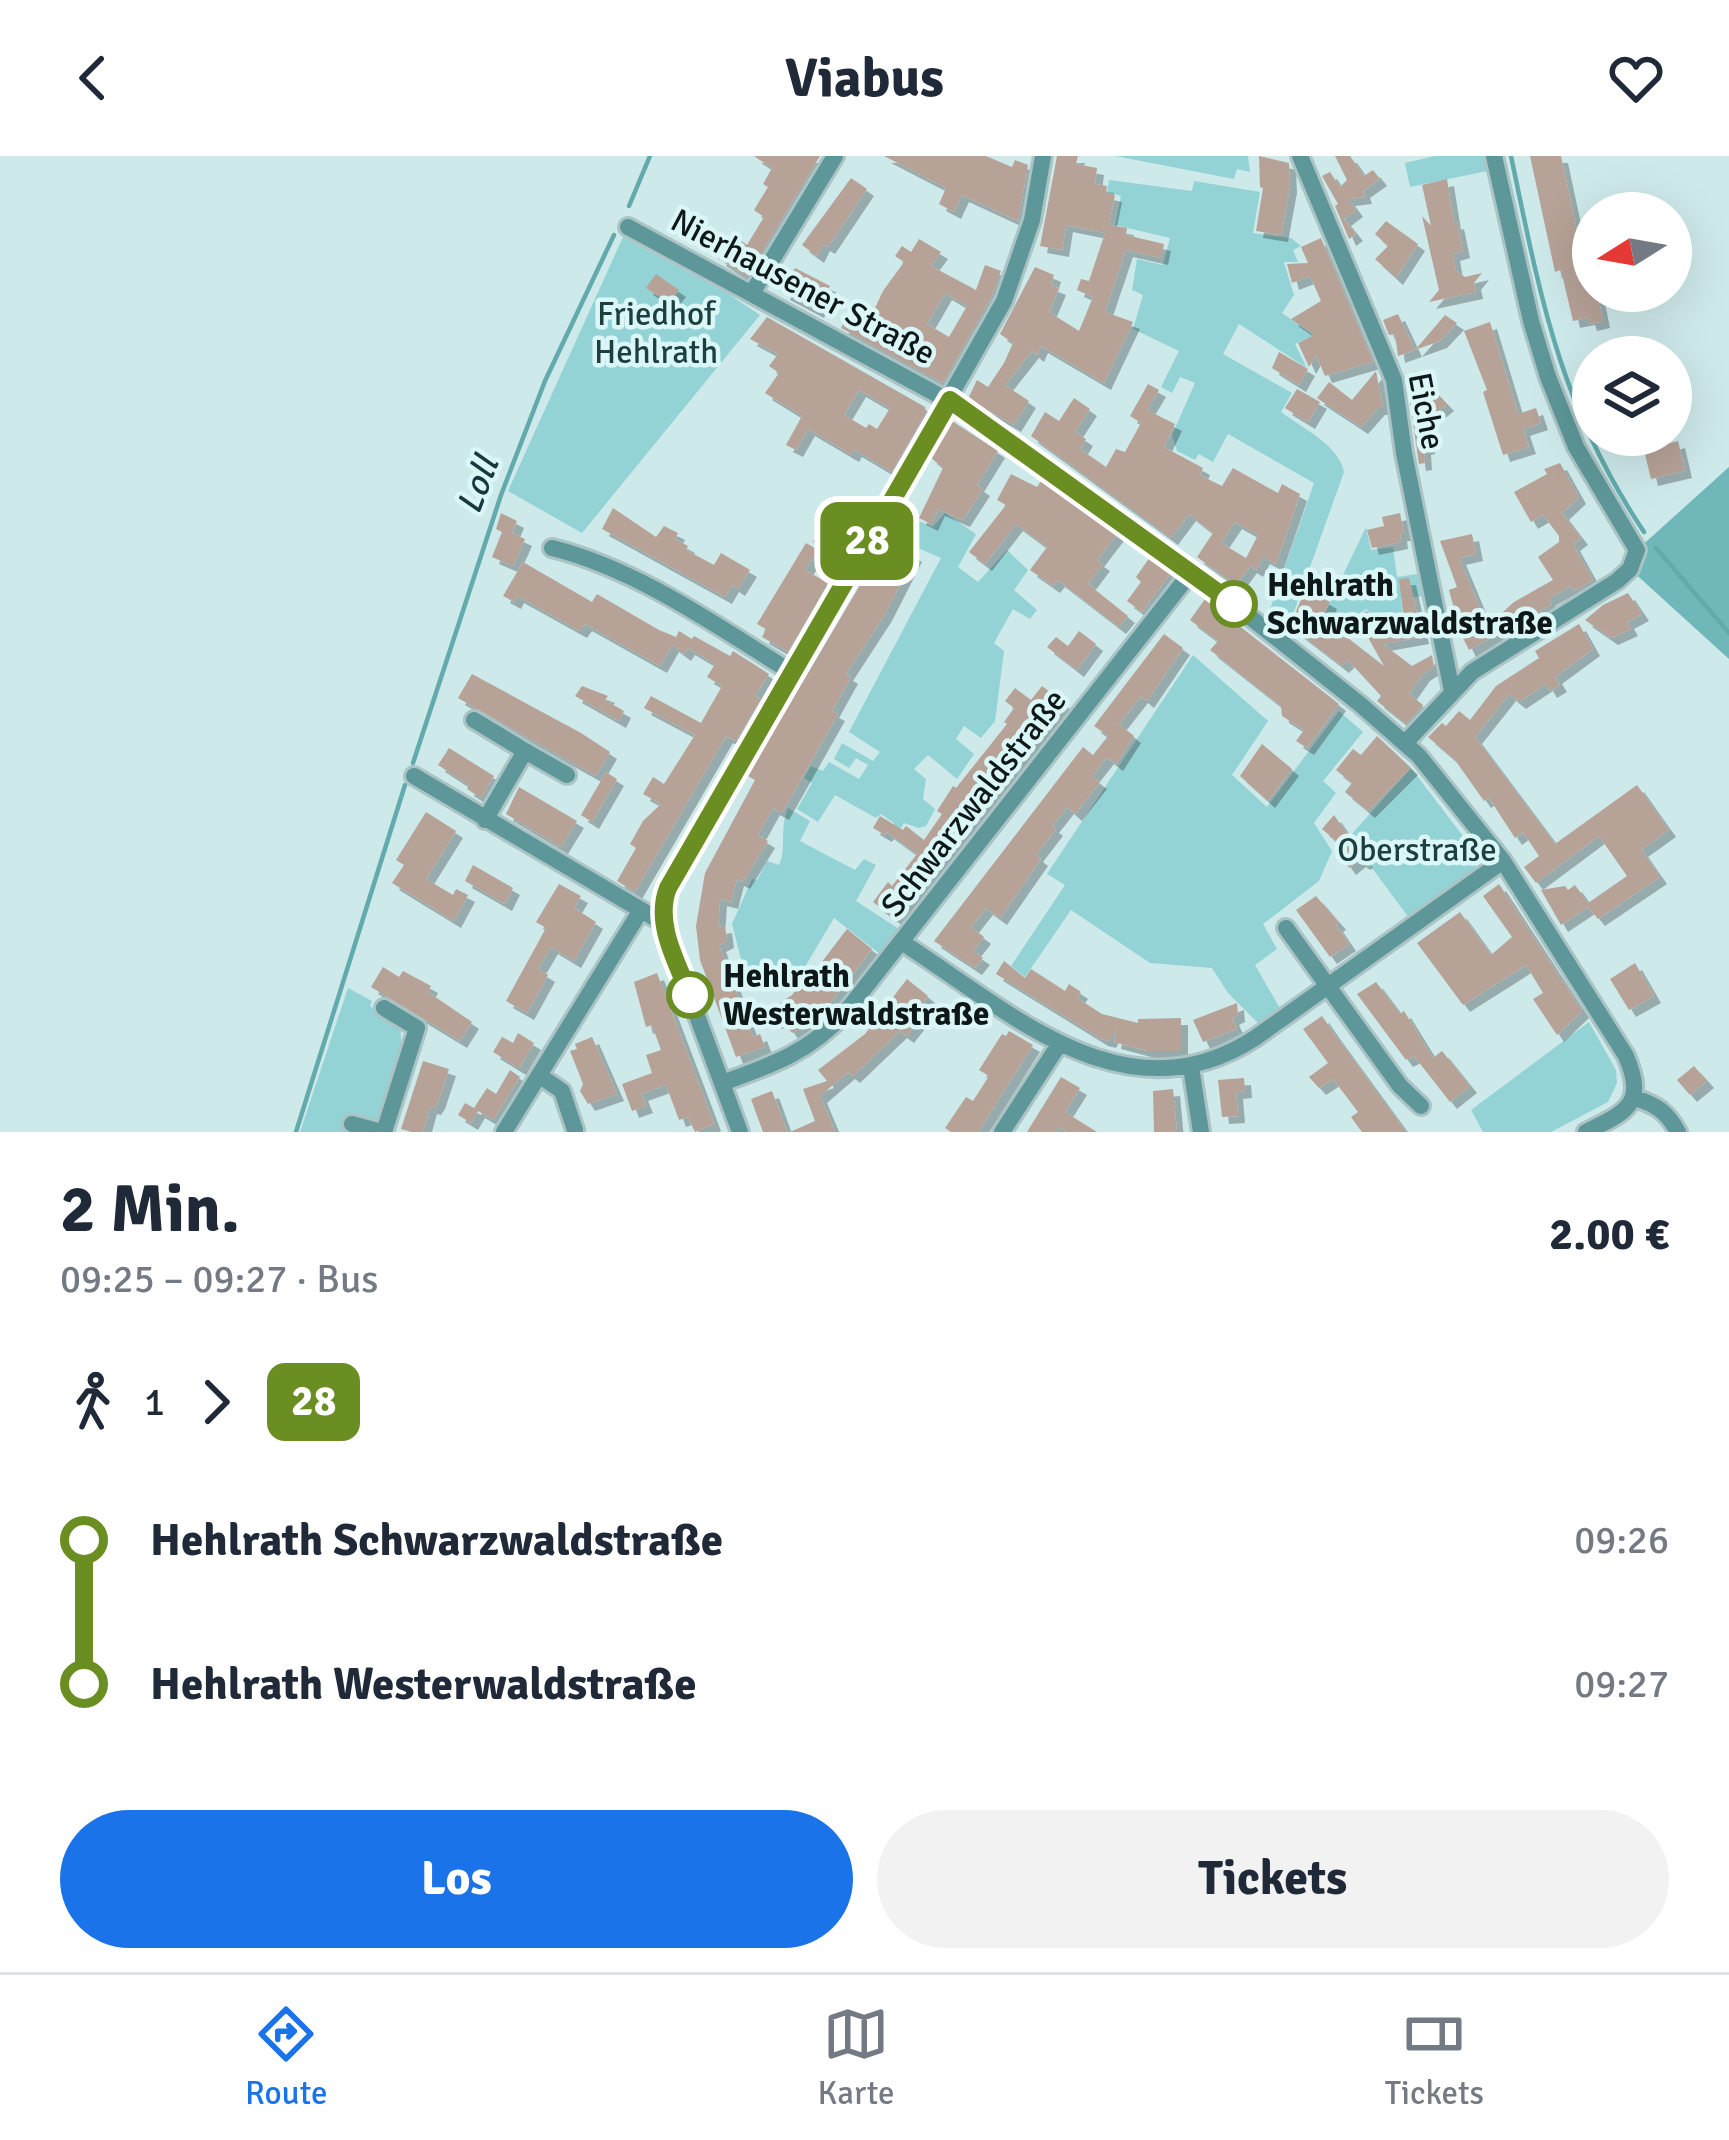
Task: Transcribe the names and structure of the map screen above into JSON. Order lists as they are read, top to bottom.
{
  "streets": {
    "street": ["Nierhausener Straße", "Eiche", "Schwarzwaldstraße"]
  },
  "water": ["Loll"],
  "parks": ["Friedhof Hehlrath", "Oberstraße"],
  "places": ["Hehlrath Schwarzwaldstraße", "Hehlrath Westerwaldstraße"],
  "lines": ["bus line 28"],
  "north": "left",
  "page": {
    "header": "Viabus",
    "on_map": "28",
    "heading": ["2 Min.", "09:25 – 09:27 · Bus", "2.00 €"],
    "legs": ["1", "28"],
    "list": [
      {
        "name": "Hehlrath Schwarzwaldstraße",
        "value": "09:26"
      },
      {
        "name": "Hehlrath Westerwaldstraße",
        "value": "09:27"
      }
    ],
    "buttons": ["Los", "Tickets"],
    "tabs": ["Route", "Karte", "Tickets"]
  }
}
